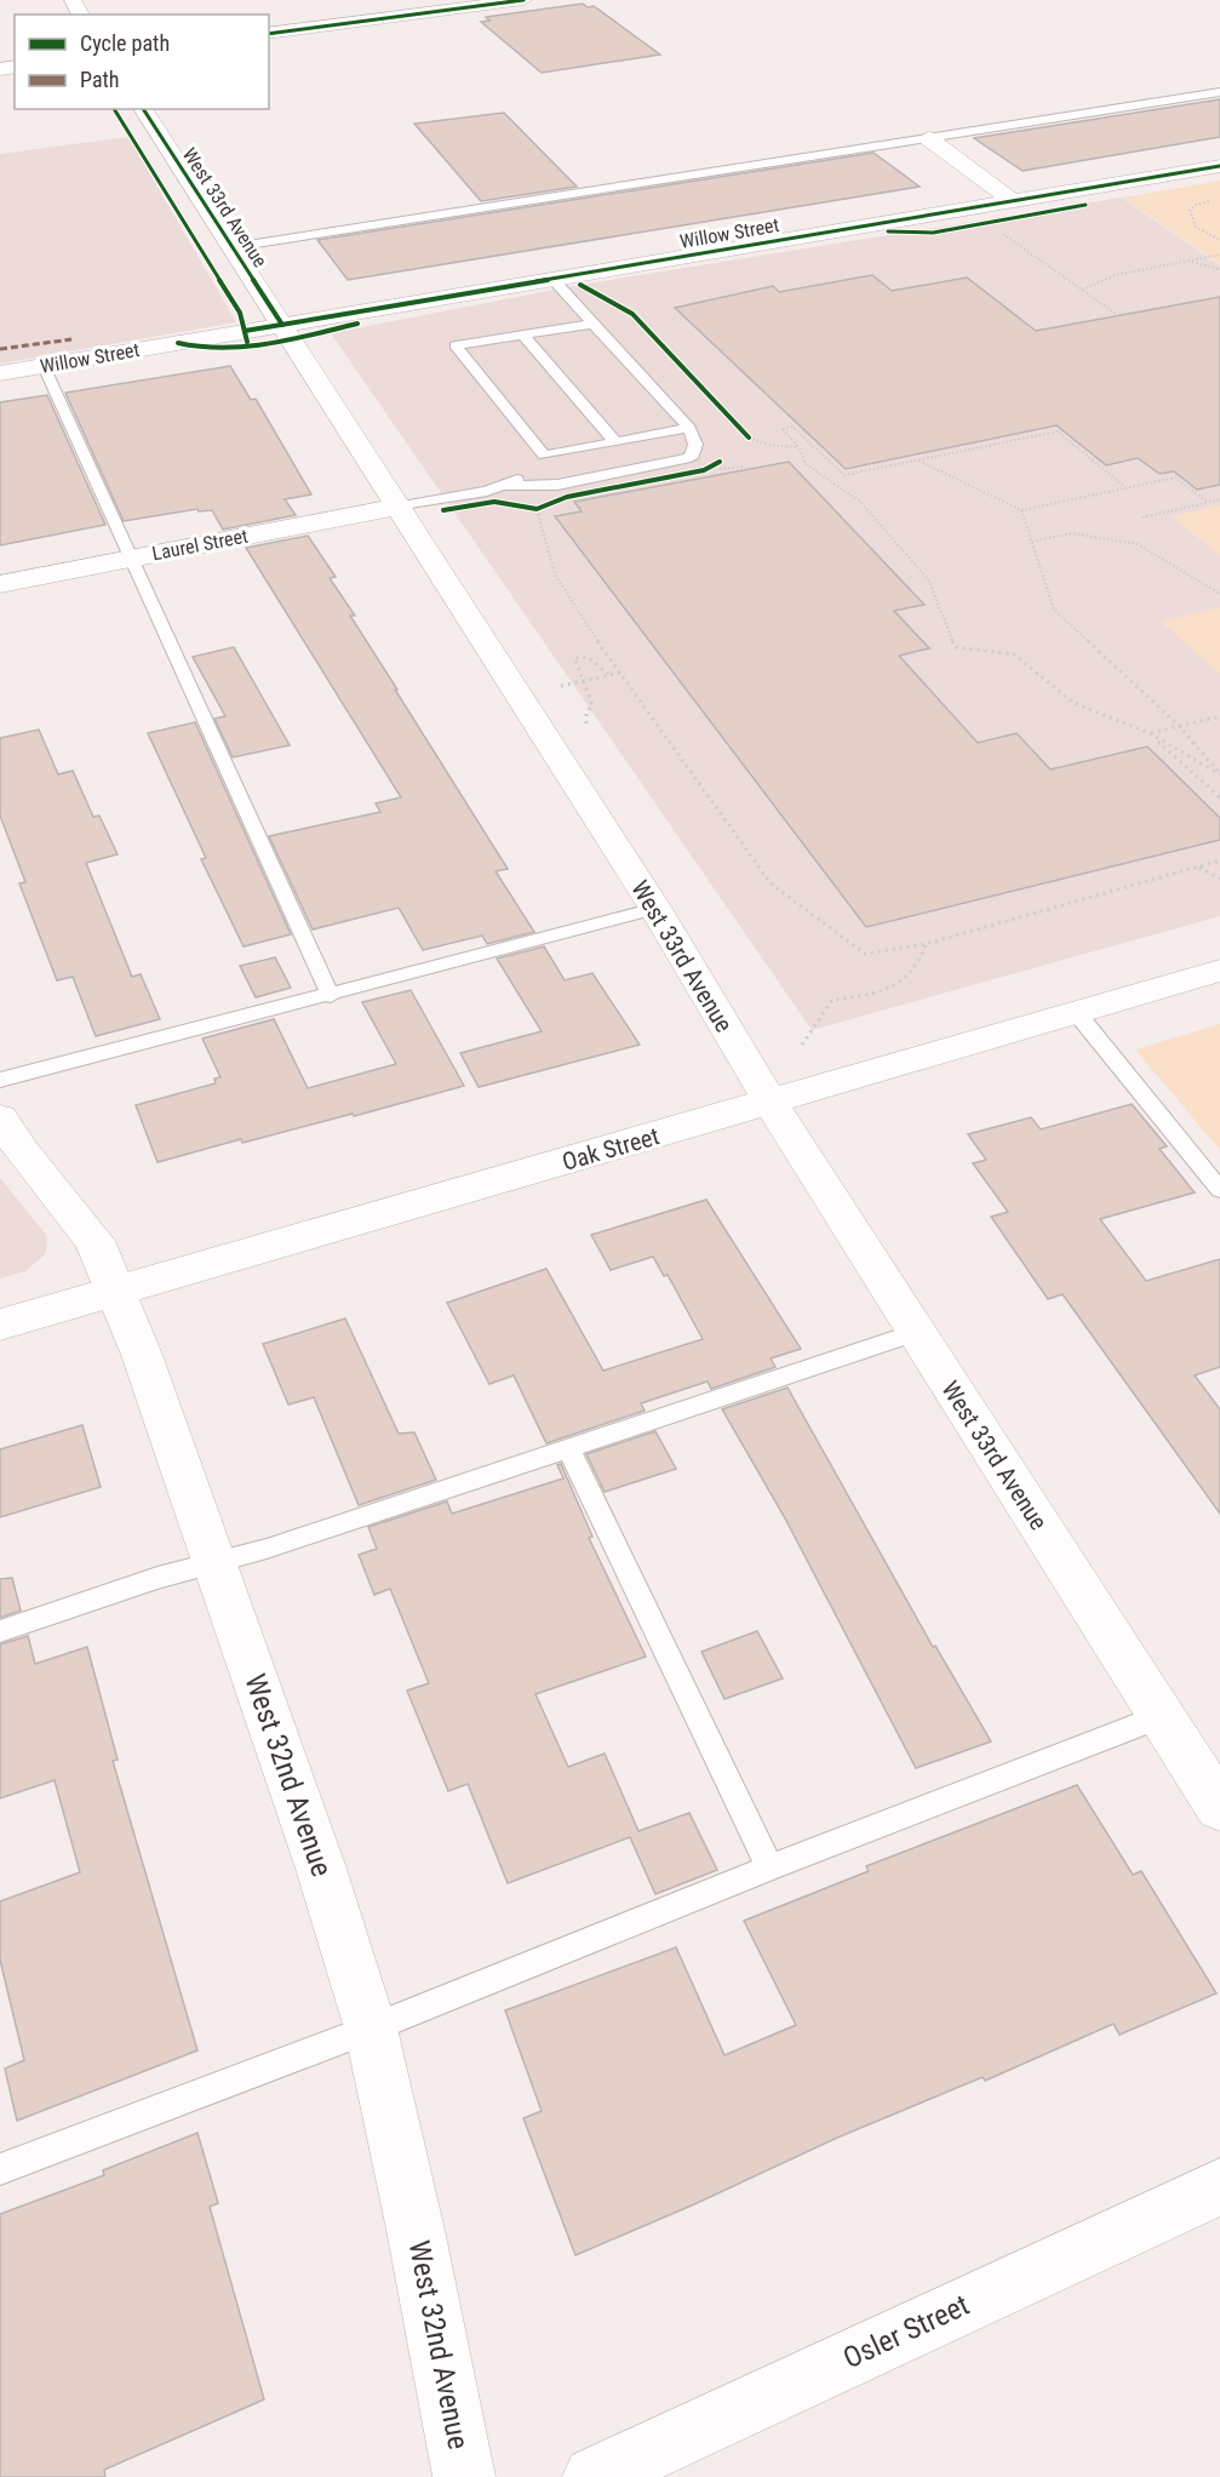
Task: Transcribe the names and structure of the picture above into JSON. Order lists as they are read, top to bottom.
{
  "streets": {
    "street": [
      "West 33rd Avenue",
      "Willow Street",
      "Laurel Street",
      "Oak Street",
      "West 32nd Avenue",
      "Osler Street"
    ]
  },
  "crossings": [
    ["West 33rd Avenue", "Willow Street"],
    ["West 33rd Avenue", "Laurel Street"],
    ["West 33rd Avenue", "Oak Street"],
    ["Oak Street", "West 32nd Avenue"]
  ],
  "legend": ["Cycle path", "Path"]
}
